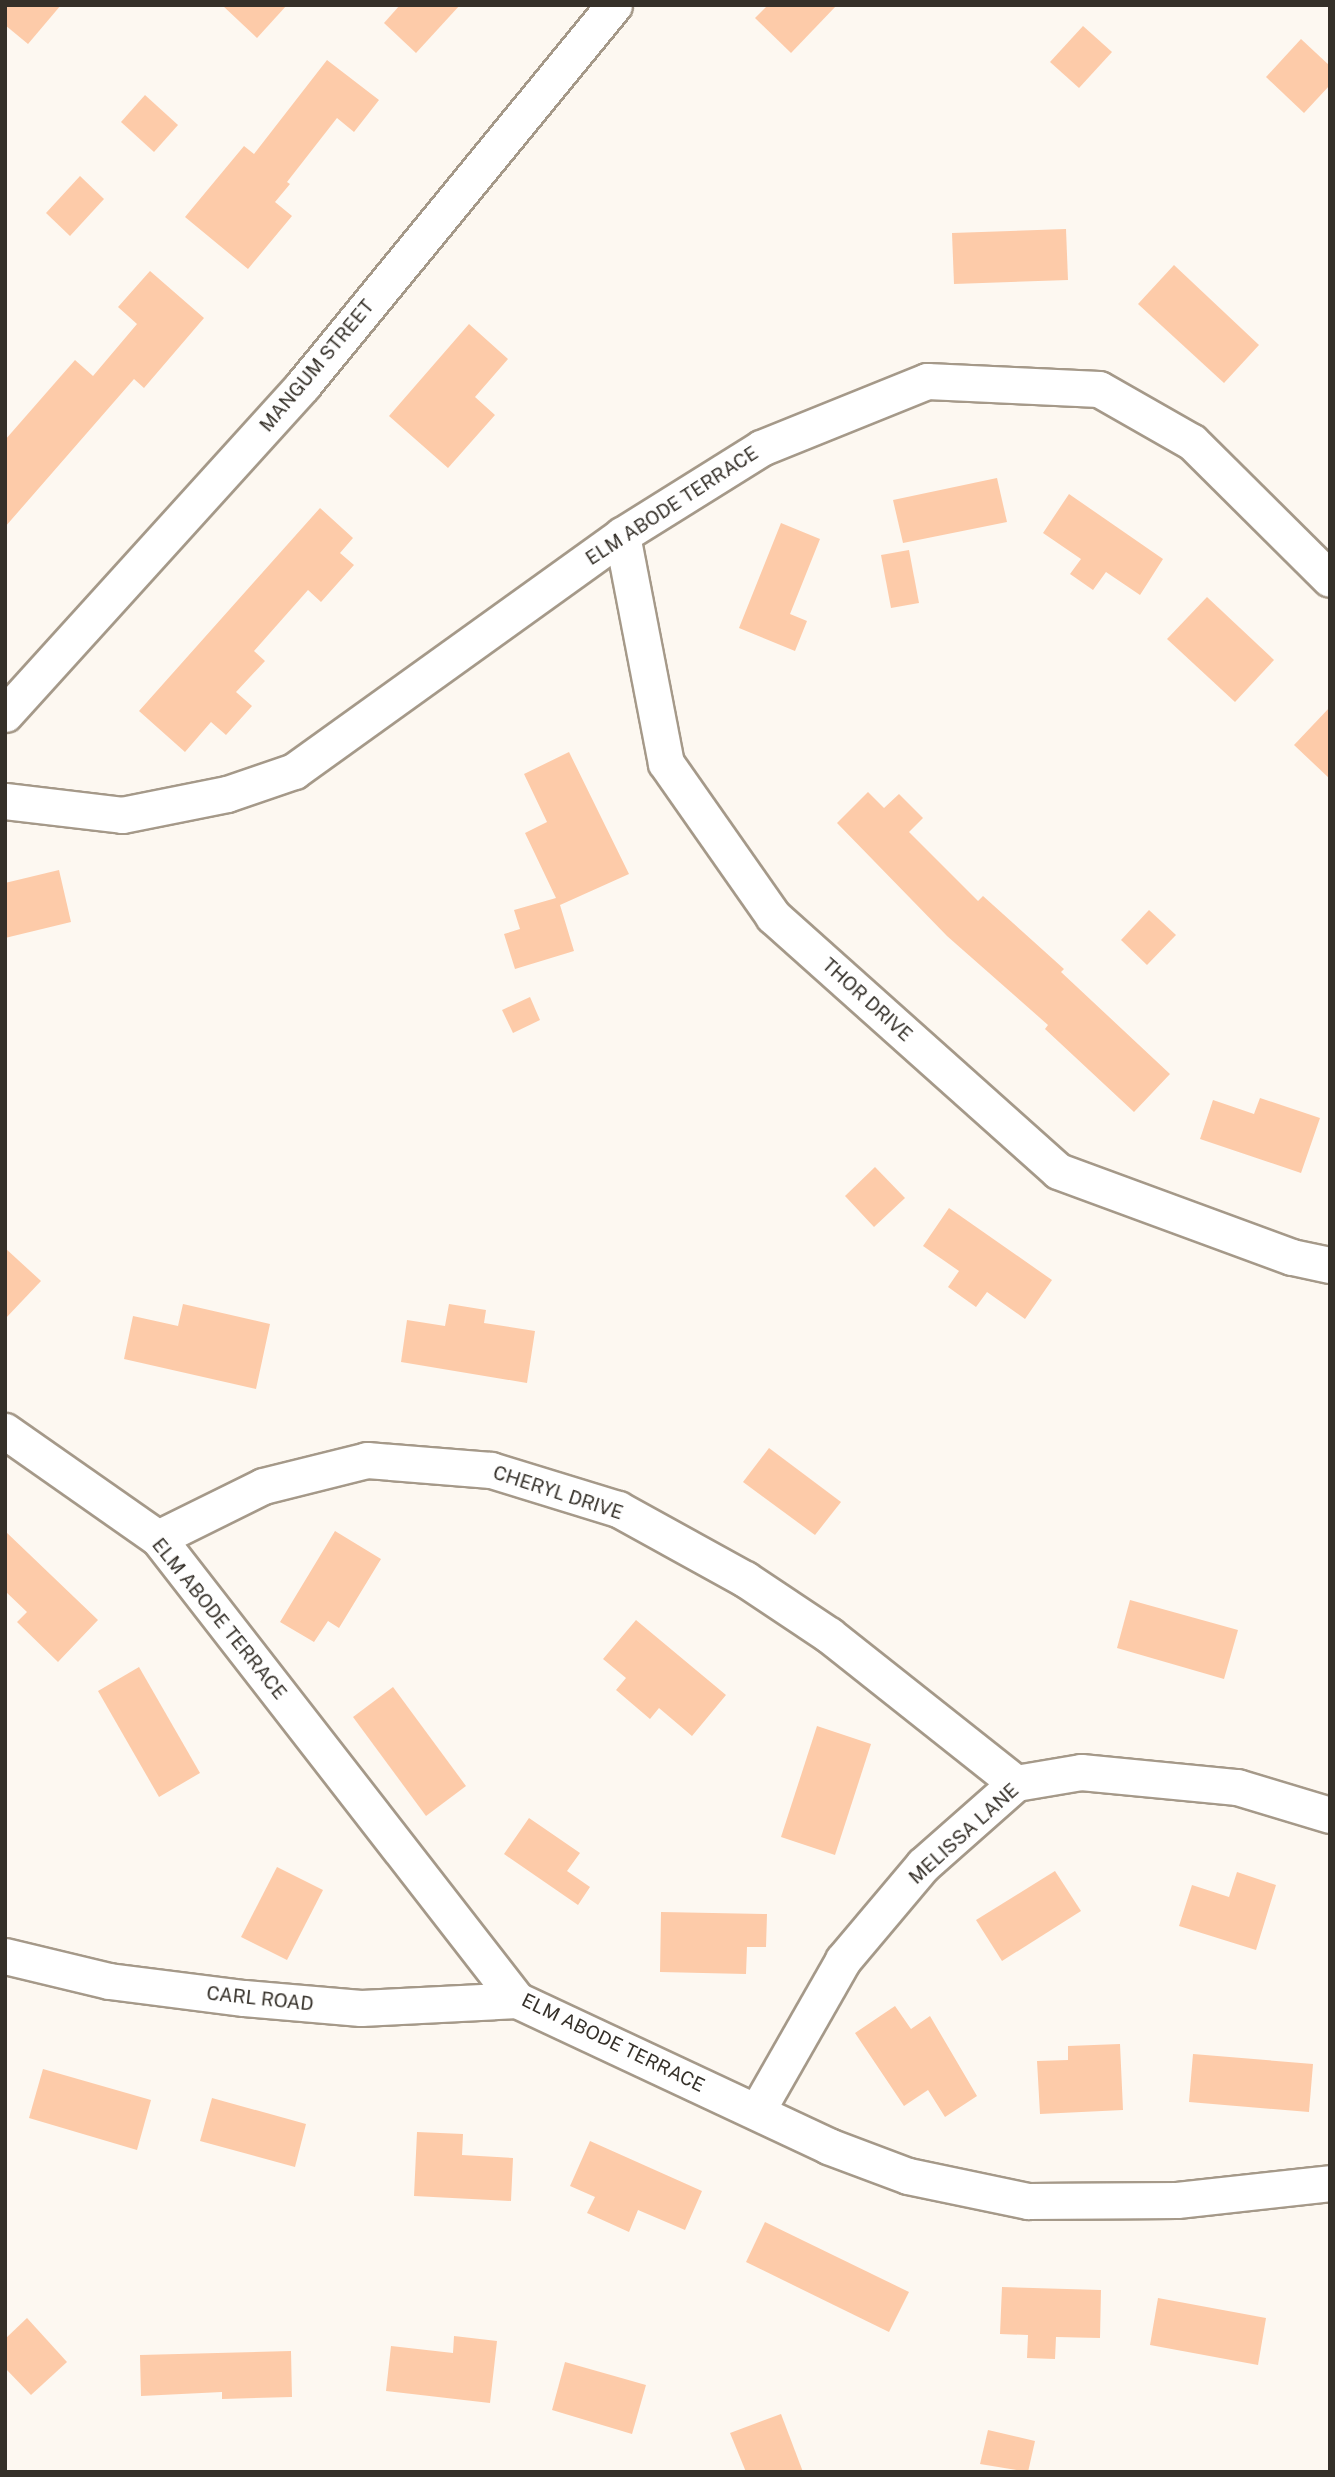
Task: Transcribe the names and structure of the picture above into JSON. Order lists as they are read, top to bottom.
{
  "streets": {
    "street": [
      "MANGUM STREET",
      "ELM ABODE TERRACE",
      "THOR DRIVE",
      "CHERYL DRIVE",
      "MELISSA LANE",
      "CARL ROAD"
    ]
  },
  "crossings": [
    ["ELM ABODE TERRACE", "THOR DRIVE"],
    ["ELM ABODE TERRACE", "CHERYL DRIVE"],
    ["ELM ABODE TERRACE", "MELISSA LANE"],
    ["ELM ABODE TERRACE", "CARL ROAD"],
    ["CHERYL DRIVE", "MELISSA LANE"]
  ]
}
